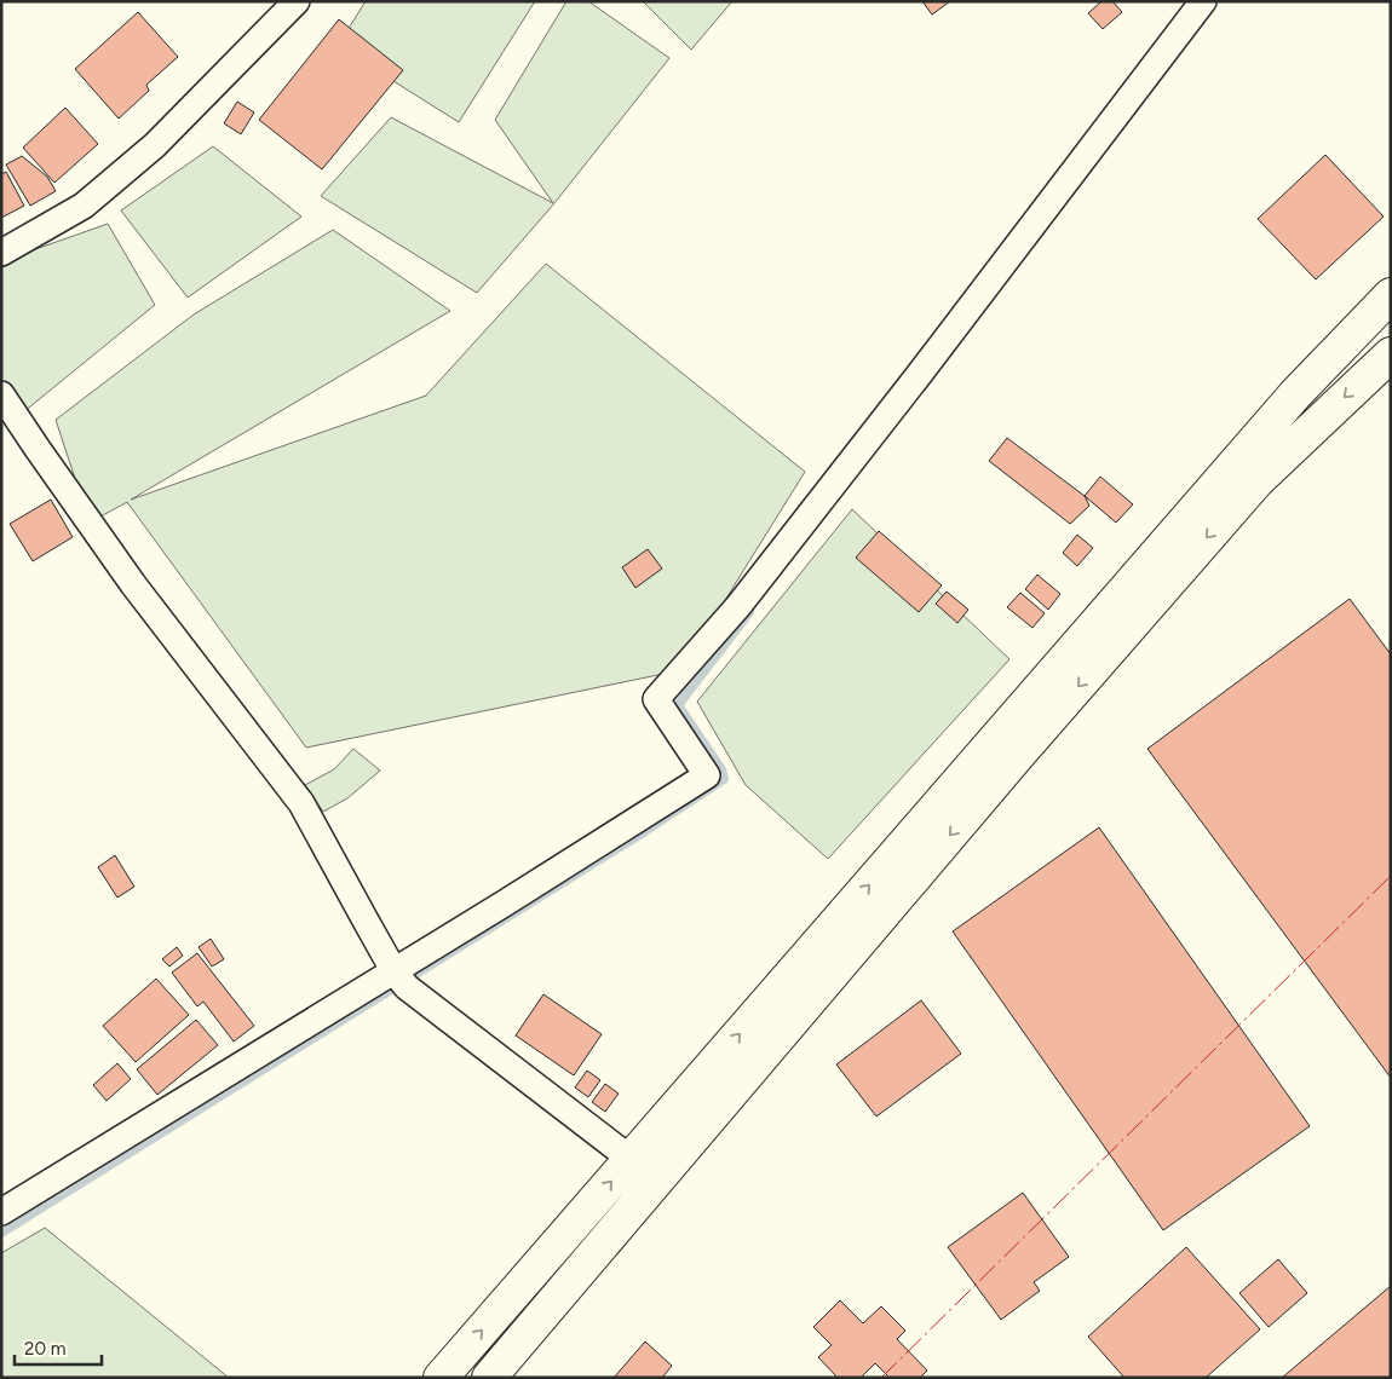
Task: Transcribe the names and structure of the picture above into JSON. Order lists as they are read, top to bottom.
{
  "scale_bar": "20 m"
}
